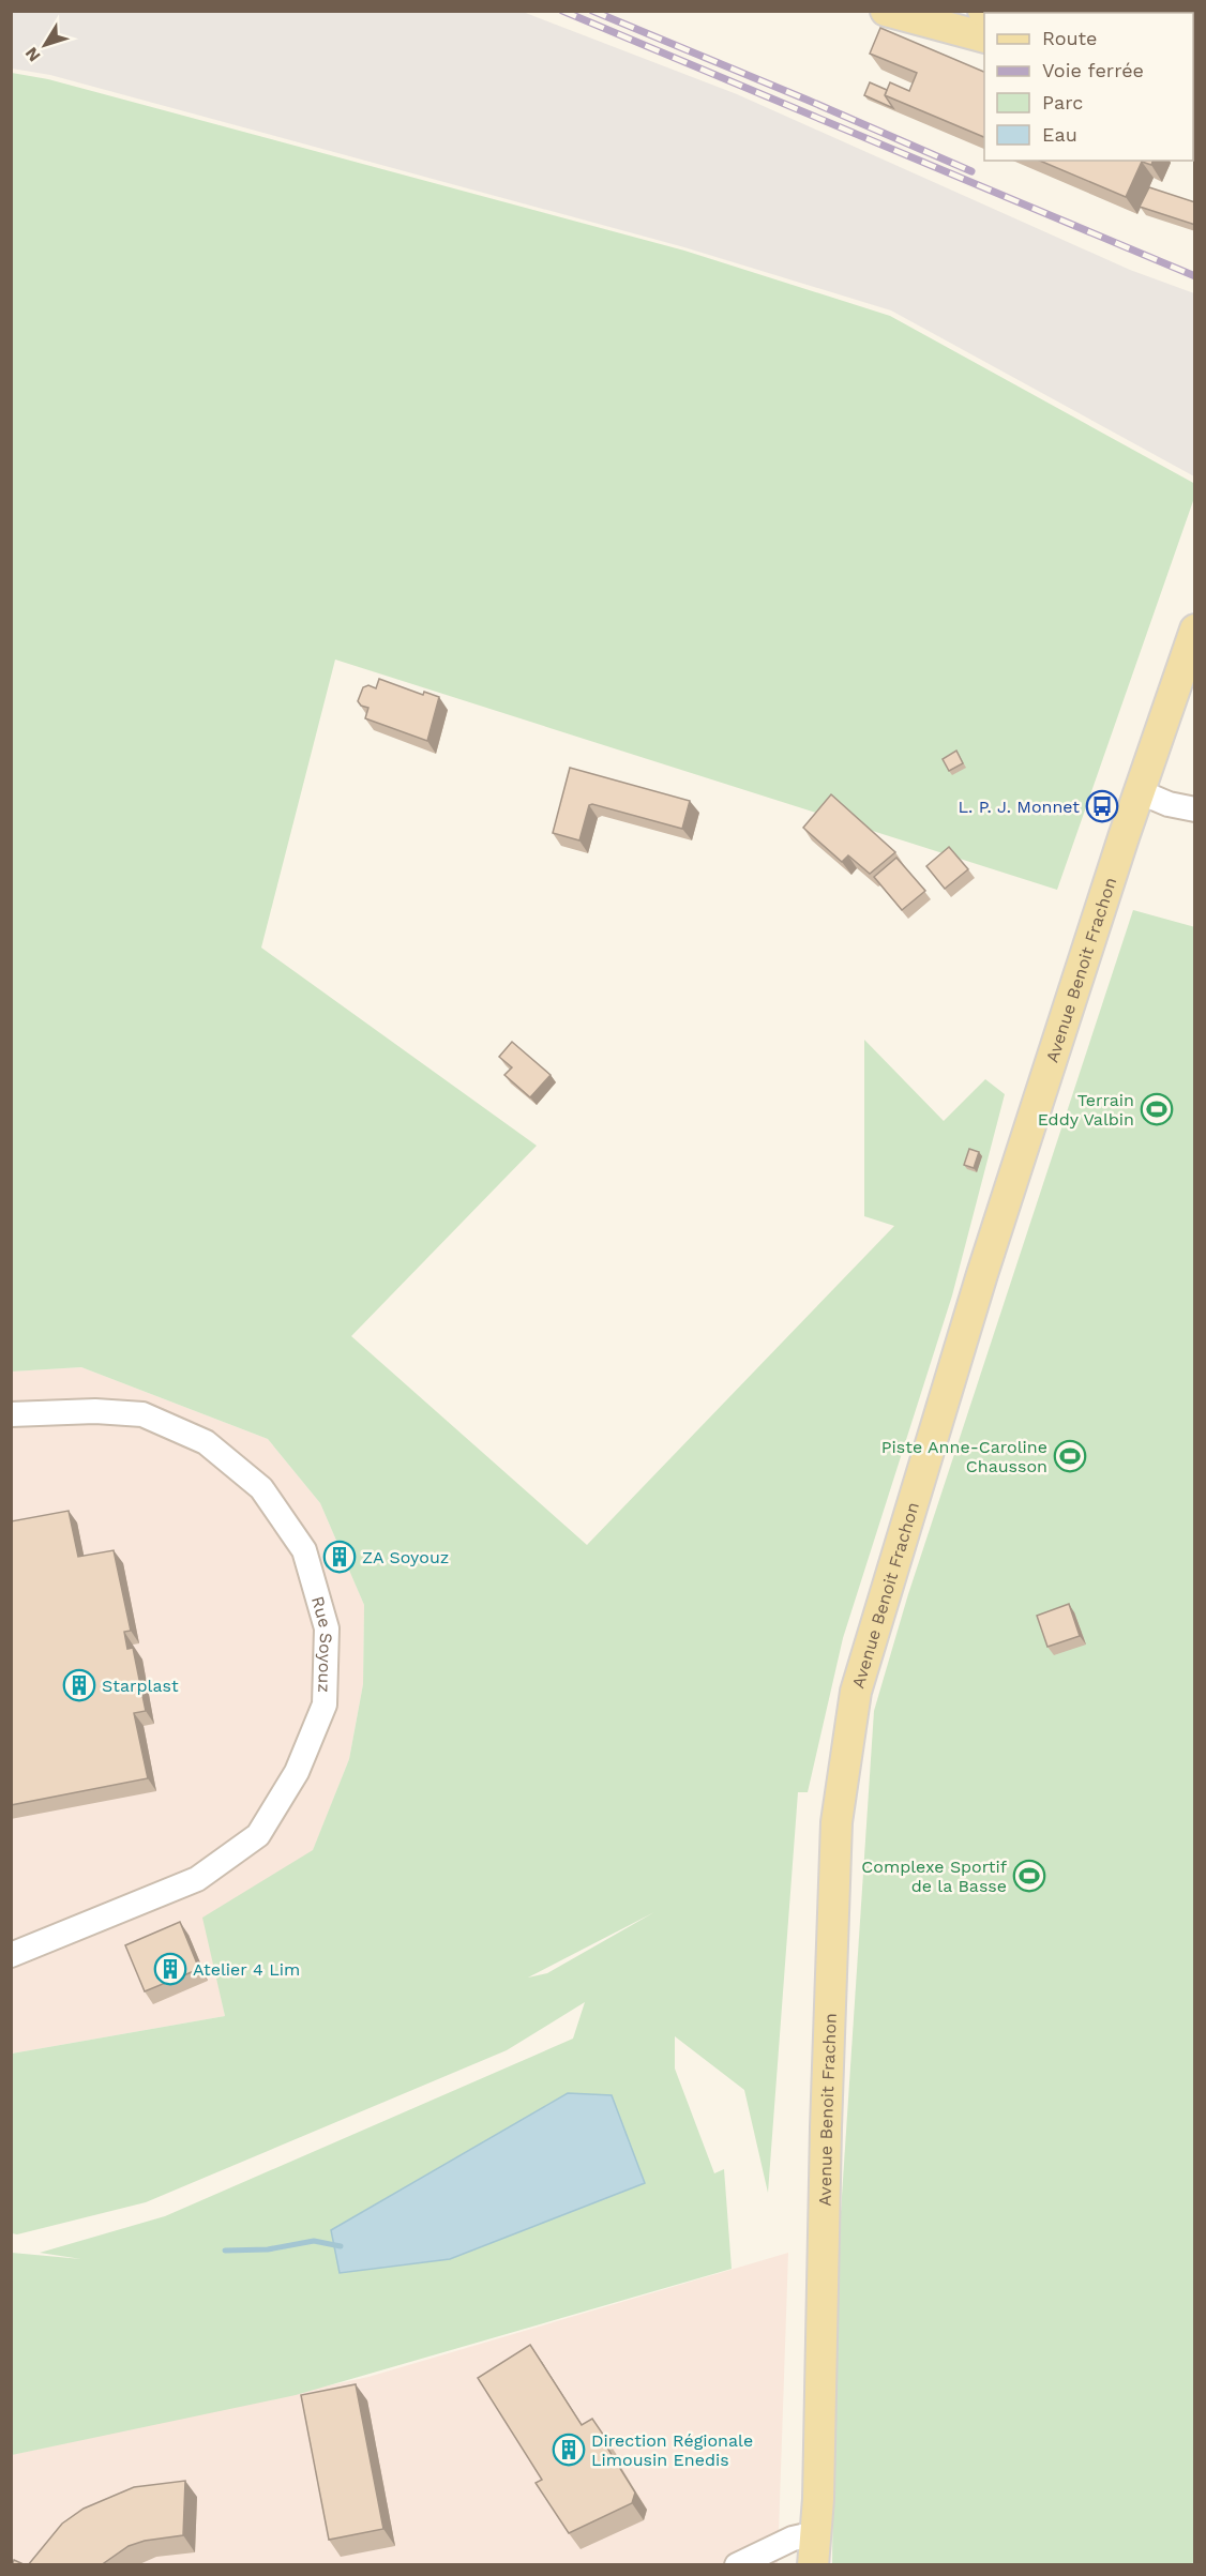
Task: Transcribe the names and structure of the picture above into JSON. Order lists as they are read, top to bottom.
{
  "streets": {
    "main road": ["Avenue Benoit Frachon"],
    "street": ["Rue Soyouz"]
  },
  "places": {
    "bus stop": ["L. P. J. Monnet"],
    "sports": ["Terrain Eddy Valbin", "Piste Anne-Caroline Chausson", "Complexe Sportif de la Basse"],
    "building": [
      "ZA Soyouz",
      "Starplast",
      "Atelier 4 Lim",
      "Direction Régionale Limousin Enedis"
    ]
  },
  "legend": [
    "Route",
    "Voie ferrée",
    "Parc",
    "Eau"
  ],
  "north": "bottom left"
}
